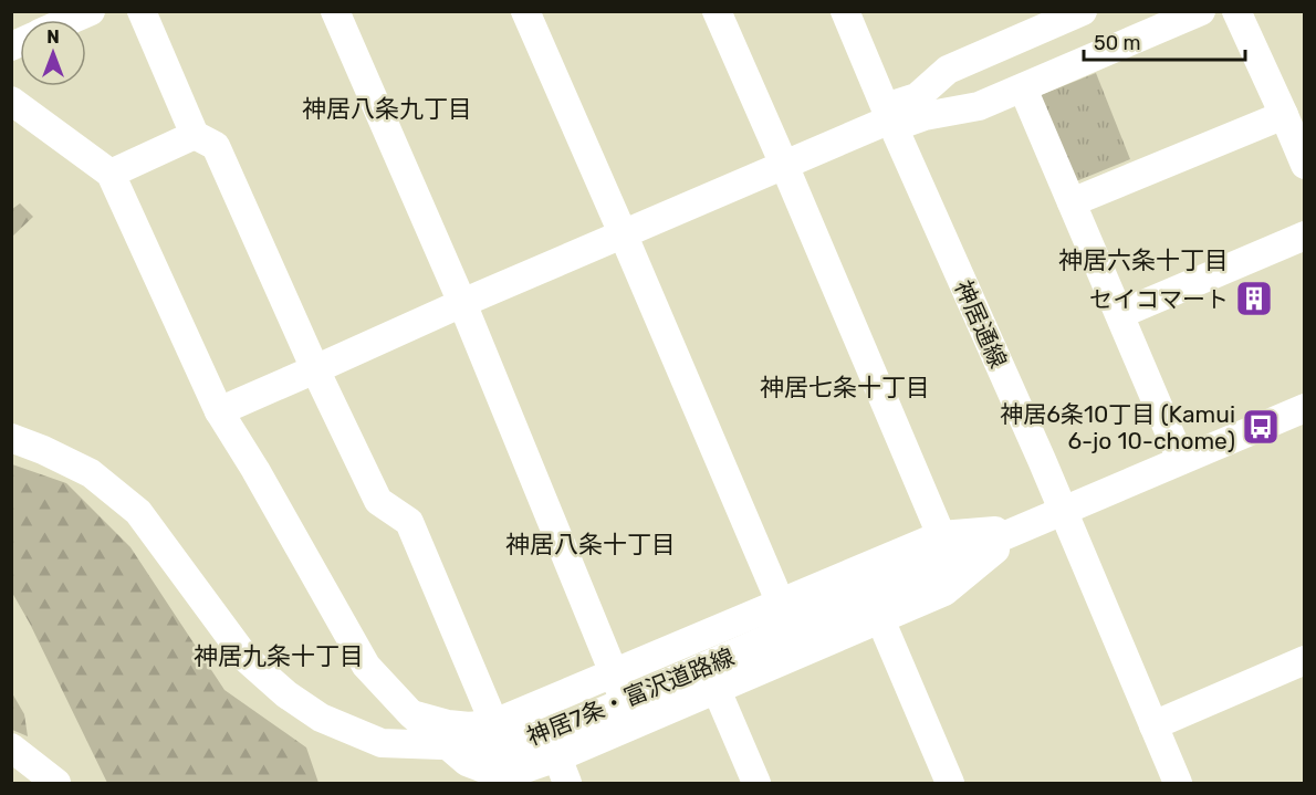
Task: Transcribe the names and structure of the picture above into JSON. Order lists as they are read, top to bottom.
{
  "streets": {
    "street": ["神居通線", "神居7条・富沢道路線"]
  },
  "crossings": [
    ["神居通線", "神居7条・富沢道路線"]
  ],
  "districts": [
    "神居八条九丁目",
    "神居六条十丁目",
    "神居七条十丁目",
    "神居八条十丁目",
    "神居九条十丁目"
  ],
  "places": {
    "building": ["セイコマート"],
    "bus stop": ["神居6条10丁目 (Kamui 6-jo 10-chome)"]
  },
  "scale_bar": "50 m",
  "north": "top"
}
